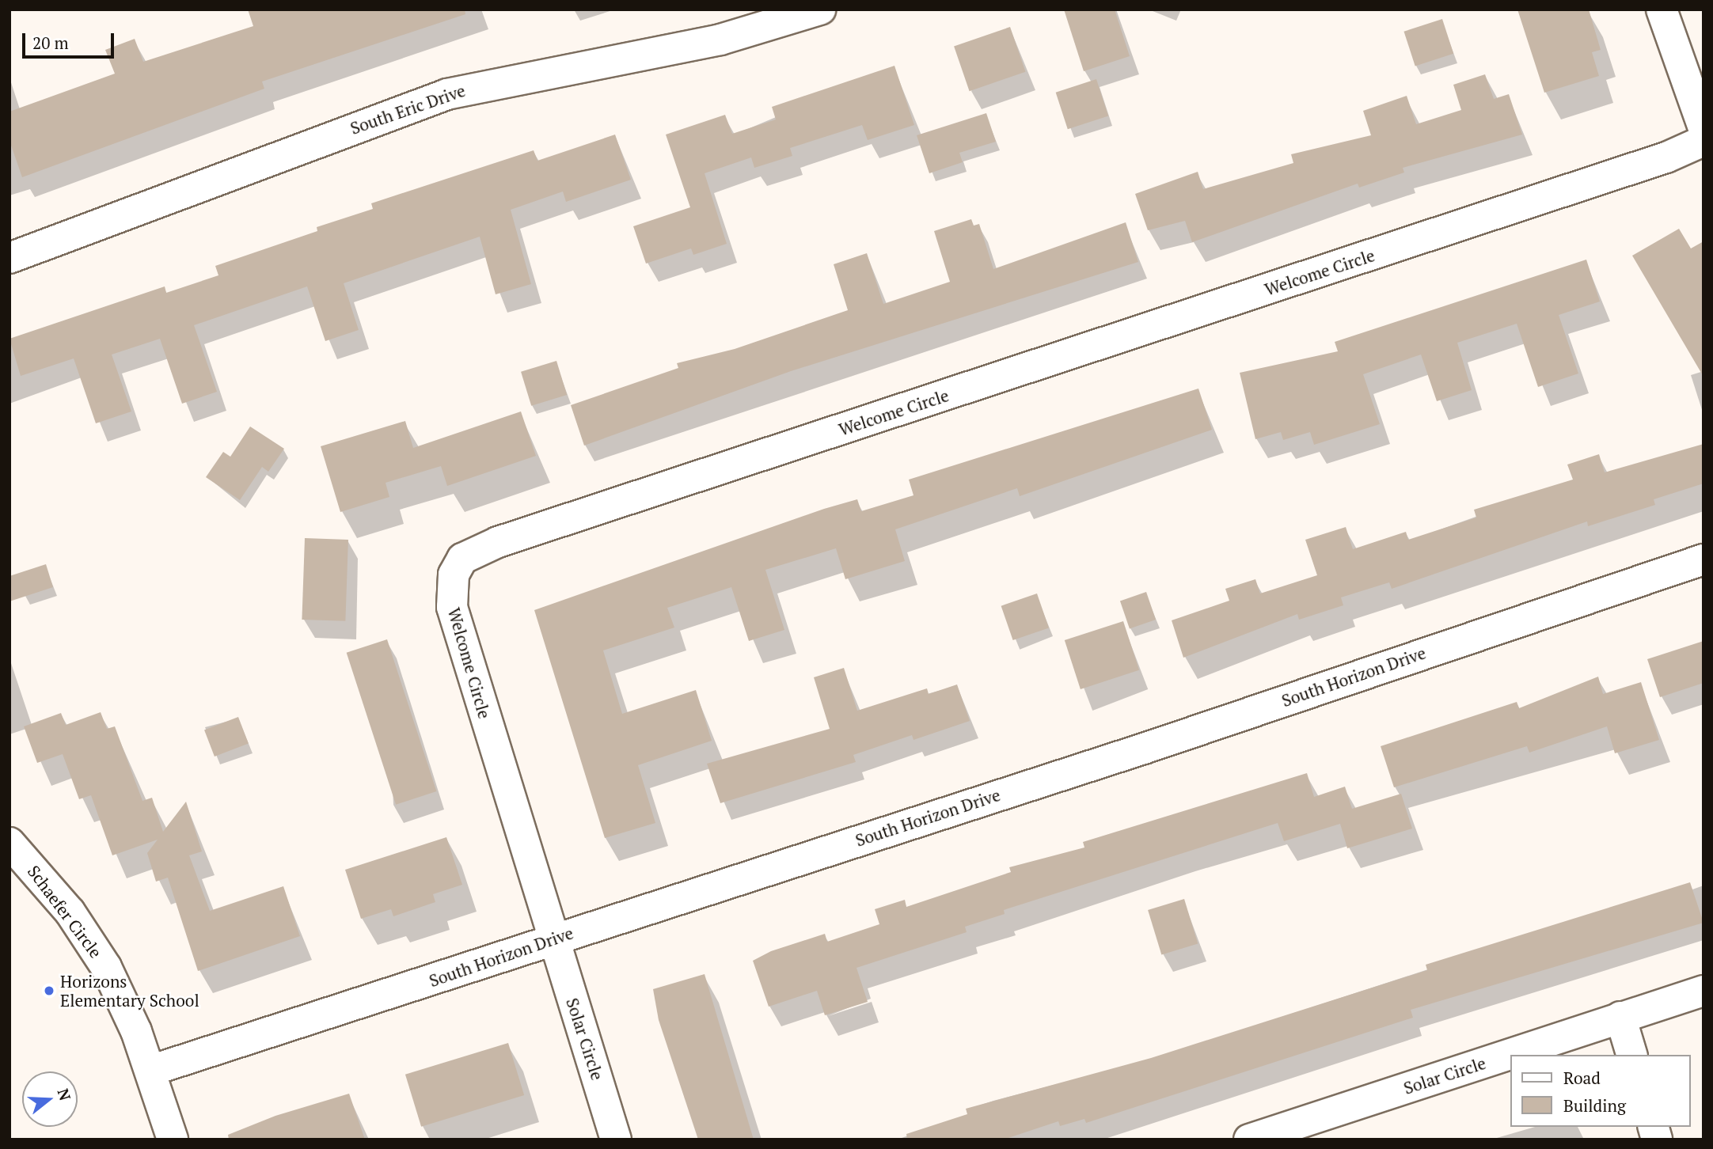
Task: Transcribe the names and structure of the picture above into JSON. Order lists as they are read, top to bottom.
{
  "streets": {
    "street": [
      "South Eric Drive",
      "Welcome Circle",
      "South Horizon Drive",
      "Schaefer Circle",
      "Solar Circle"
    ]
  },
  "crossings": [
    ["Welcome Circle", "South Horizon Drive"],
    ["Welcome Circle", "Solar Circle"],
    ["South Horizon Drive", "Schaefer Circle"],
    ["South Horizon Drive", "Solar Circle"]
  ],
  "places": ["Horizons Elementary School"],
  "legend": ["Road", "Building"],
  "scale_bar": "20 m",
  "north": "right"
}
